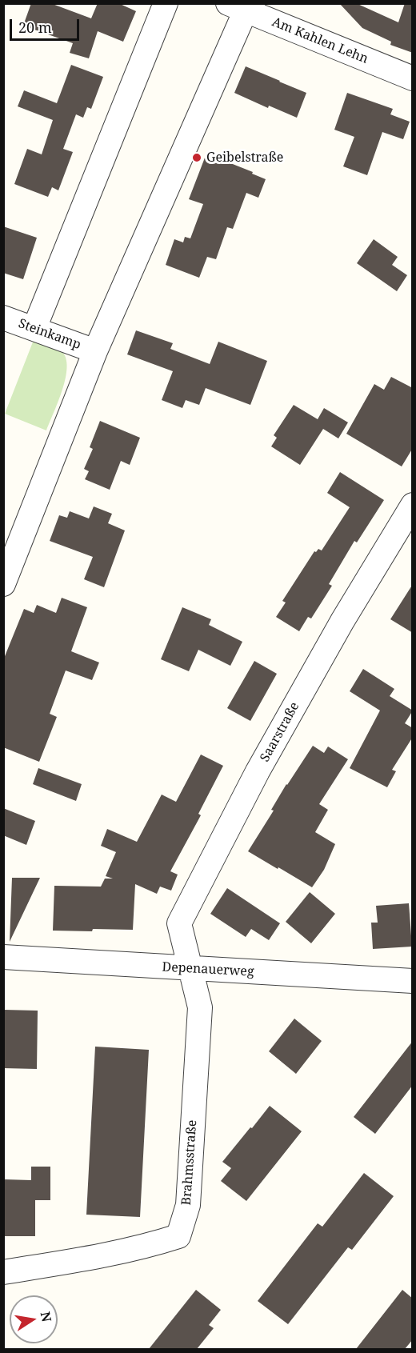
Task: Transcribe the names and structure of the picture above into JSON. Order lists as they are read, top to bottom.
{
  "streets": {
    "street": [
      "Am Kahlen Lehn",
      "Steinkamp",
      "Saarstraße",
      "Depenauerweg",
      "Brahmsstraße"
    ]
  },
  "crossings": [
    ["Saarstraße", "Depenauerweg"],
    ["Saarstraße", "Brahmsstraße"],
    ["Depenauerweg", "Brahmsstraße"]
  ],
  "places": ["Geibelstraße"],
  "scale_bar": "20 m",
  "north": "right"
}
